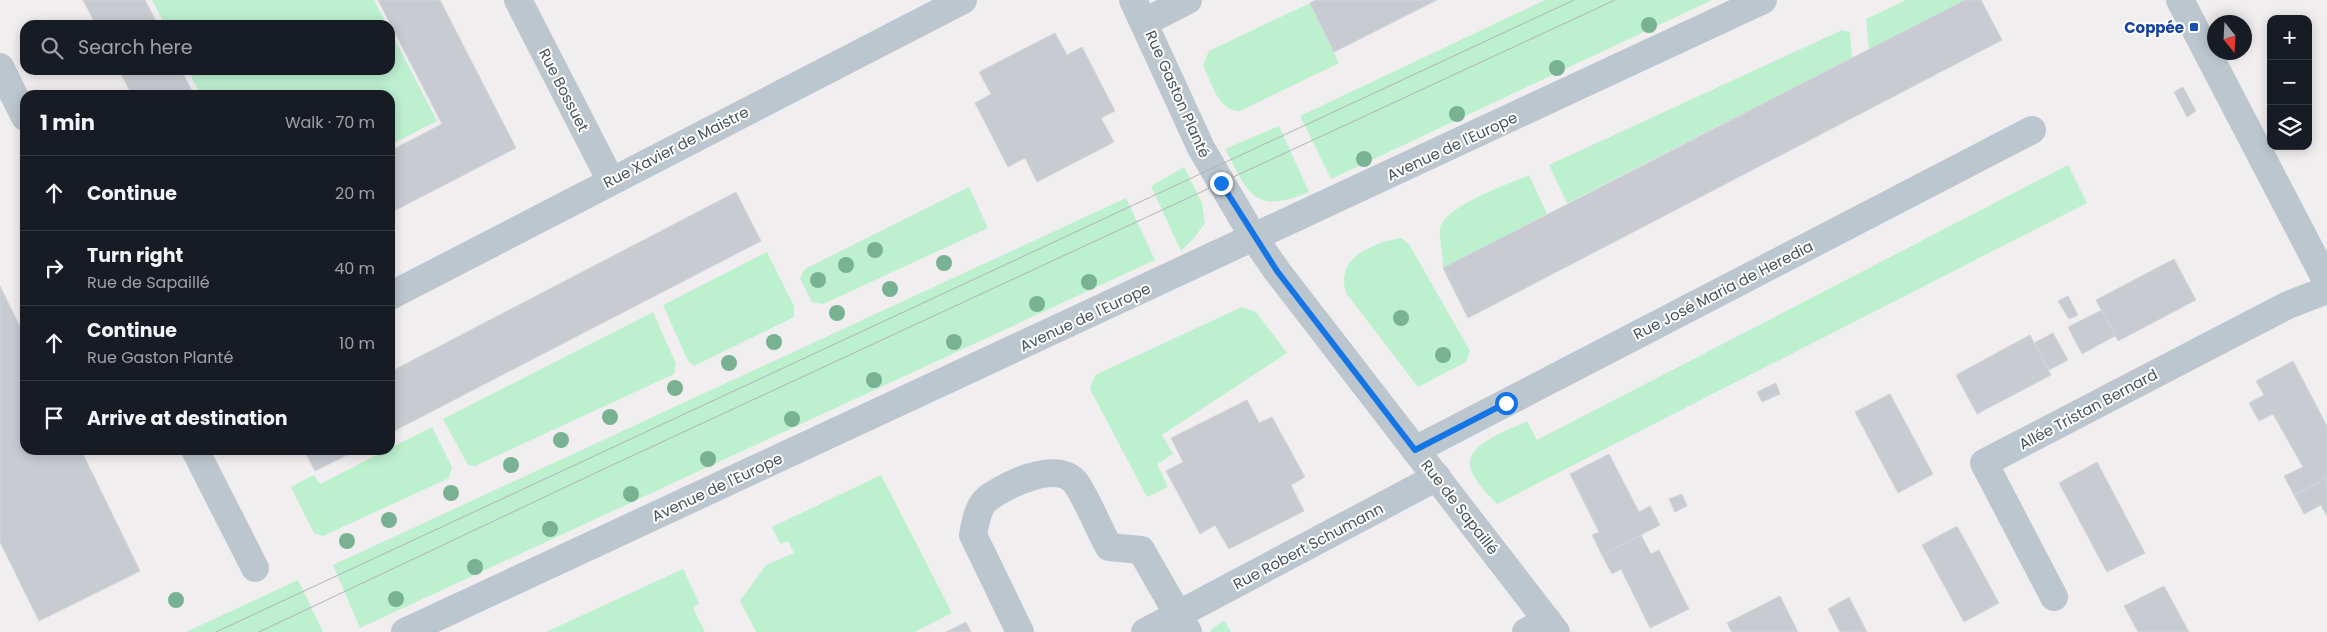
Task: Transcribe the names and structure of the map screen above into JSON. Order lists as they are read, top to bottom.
{
  "streets": {
    "street": [
      "Rue Bossuet",
      "Rue Gaston Planté",
      "Avenue de l'Europe",
      "Rue Xavier de Maistre",
      "Rue José Maria de Heredia",
      "Allée Tristan Bernard",
      "Rue de Sapaillé",
      "Rue Robert Schumann"
    ]
  },
  "crossings": [
    ["Rue Bossuet", "Rue Xavier de Maistre"],
    ["Rue Gaston Planté", "Avenue de l'Europe"],
    ["Rue Gaston Planté", "Rue de Sapaillé"],
    ["Avenue de l'Europe", "Rue de Sapaillé"],
    ["Rue José Maria de Heredia", "Rue de Sapaillé"],
    ["Rue de Sapaillé", "Rue Robert Schumann"]
  ],
  "places": {
    "transit": ["Coppée"]
  },
  "north": "bottom",
  "page": {
    "map_buttons": ["+", "−"],
    "search": "Search here",
    "heading": ["1 min", "Walk · 70 m"],
    "list": [
      ["Continue", "20 m"],
      ["Turn right", "Rue de Sapaillé", "40 m"],
      ["Continue", "Rue Gaston Planté", "10 m"],
      "Arrive at destination"
    ]
  }
}
